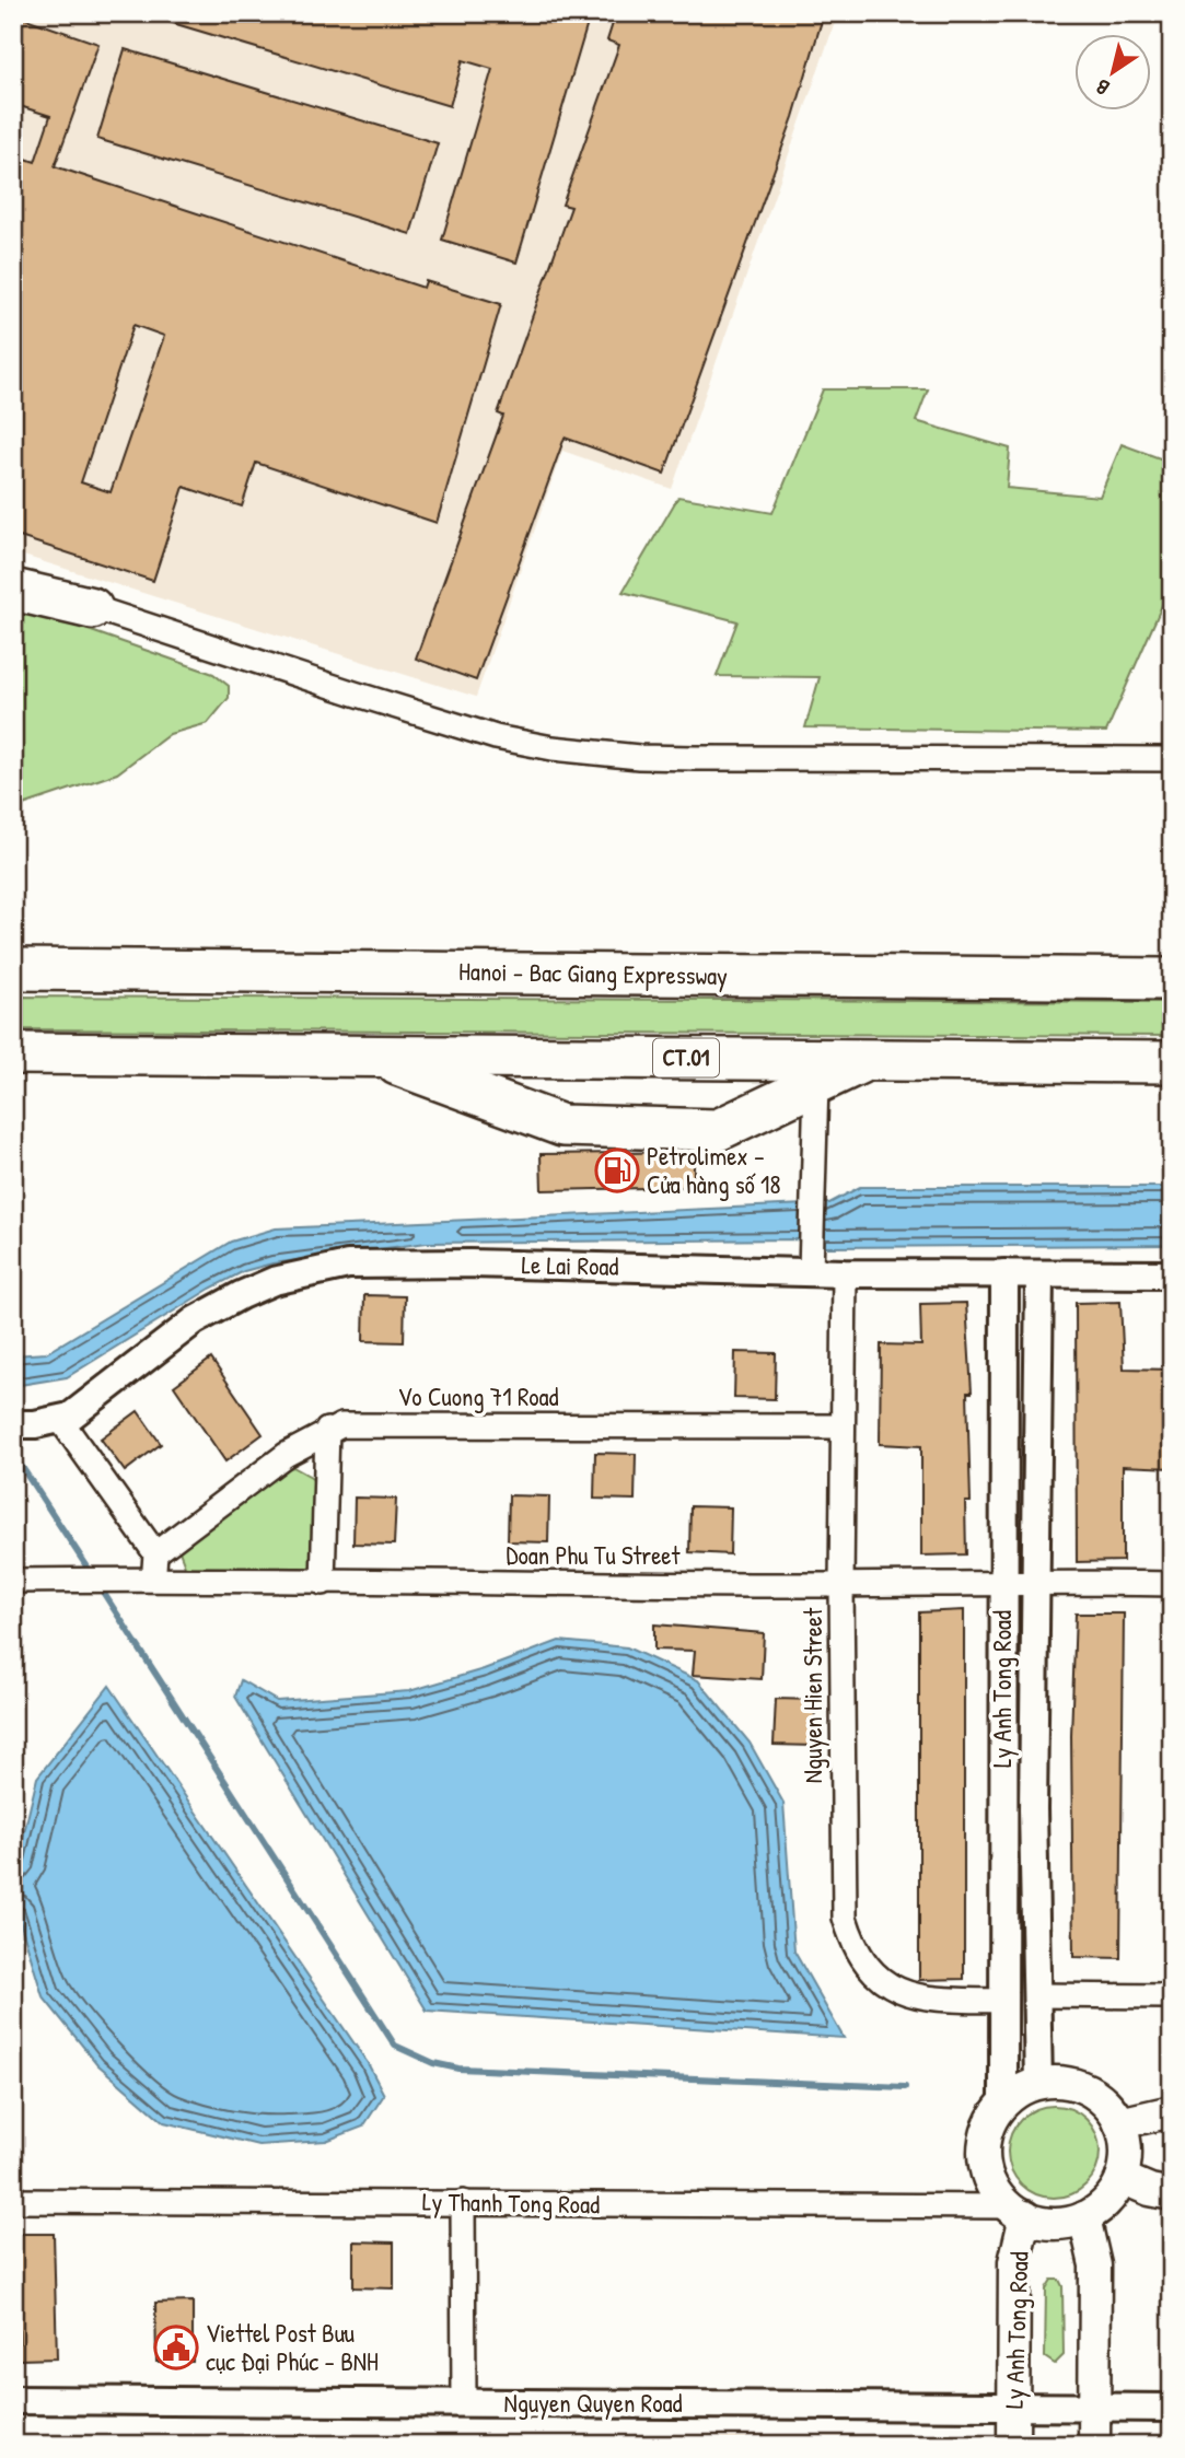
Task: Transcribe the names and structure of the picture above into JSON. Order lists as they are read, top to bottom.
{
  "streets": {
    "highway": ["Hanoi - Bac Giang Expressway", "CT.01"],
    "main road": ["Ly Anh Tong Road"],
    "street": [
      "Le Lai Road",
      "Vo Cuong 71 Road",
      "Doan Phu Tu Street",
      "Nguyen Hien Street",
      "Ly Thanh Tong Road",
      "Nguyen Quyen Road"
    ]
  },
  "crossings": [
    ["Le Lai Road", "Ly Anh Tong Road"],
    ["Le Lai Road", "Nguyen Hien Street"],
    ["Vo Cuong 71 Road", "Nguyen Hien Street"],
    ["Doan Phu Tu Street", "Ly Anh Tong Road"],
    ["Doan Phu Tu Street", "Nguyen Hien Street"],
    ["Ly Anh Tong Road", "Nguyen Hien Street"],
    ["Ly Anh Tong Road", "Ly Thanh Tong Road"],
    ["Ly Anh Tong Road", "Nguyen Quyen Road"]
  ],
  "places": {
    "fuel station": ["Petrolimex – Cửa hàng số 18"],
    "public building": ["Viettel Post Bưu cục Đại Phúc - BNH"]
  },
  "north": "bottom left"
}
